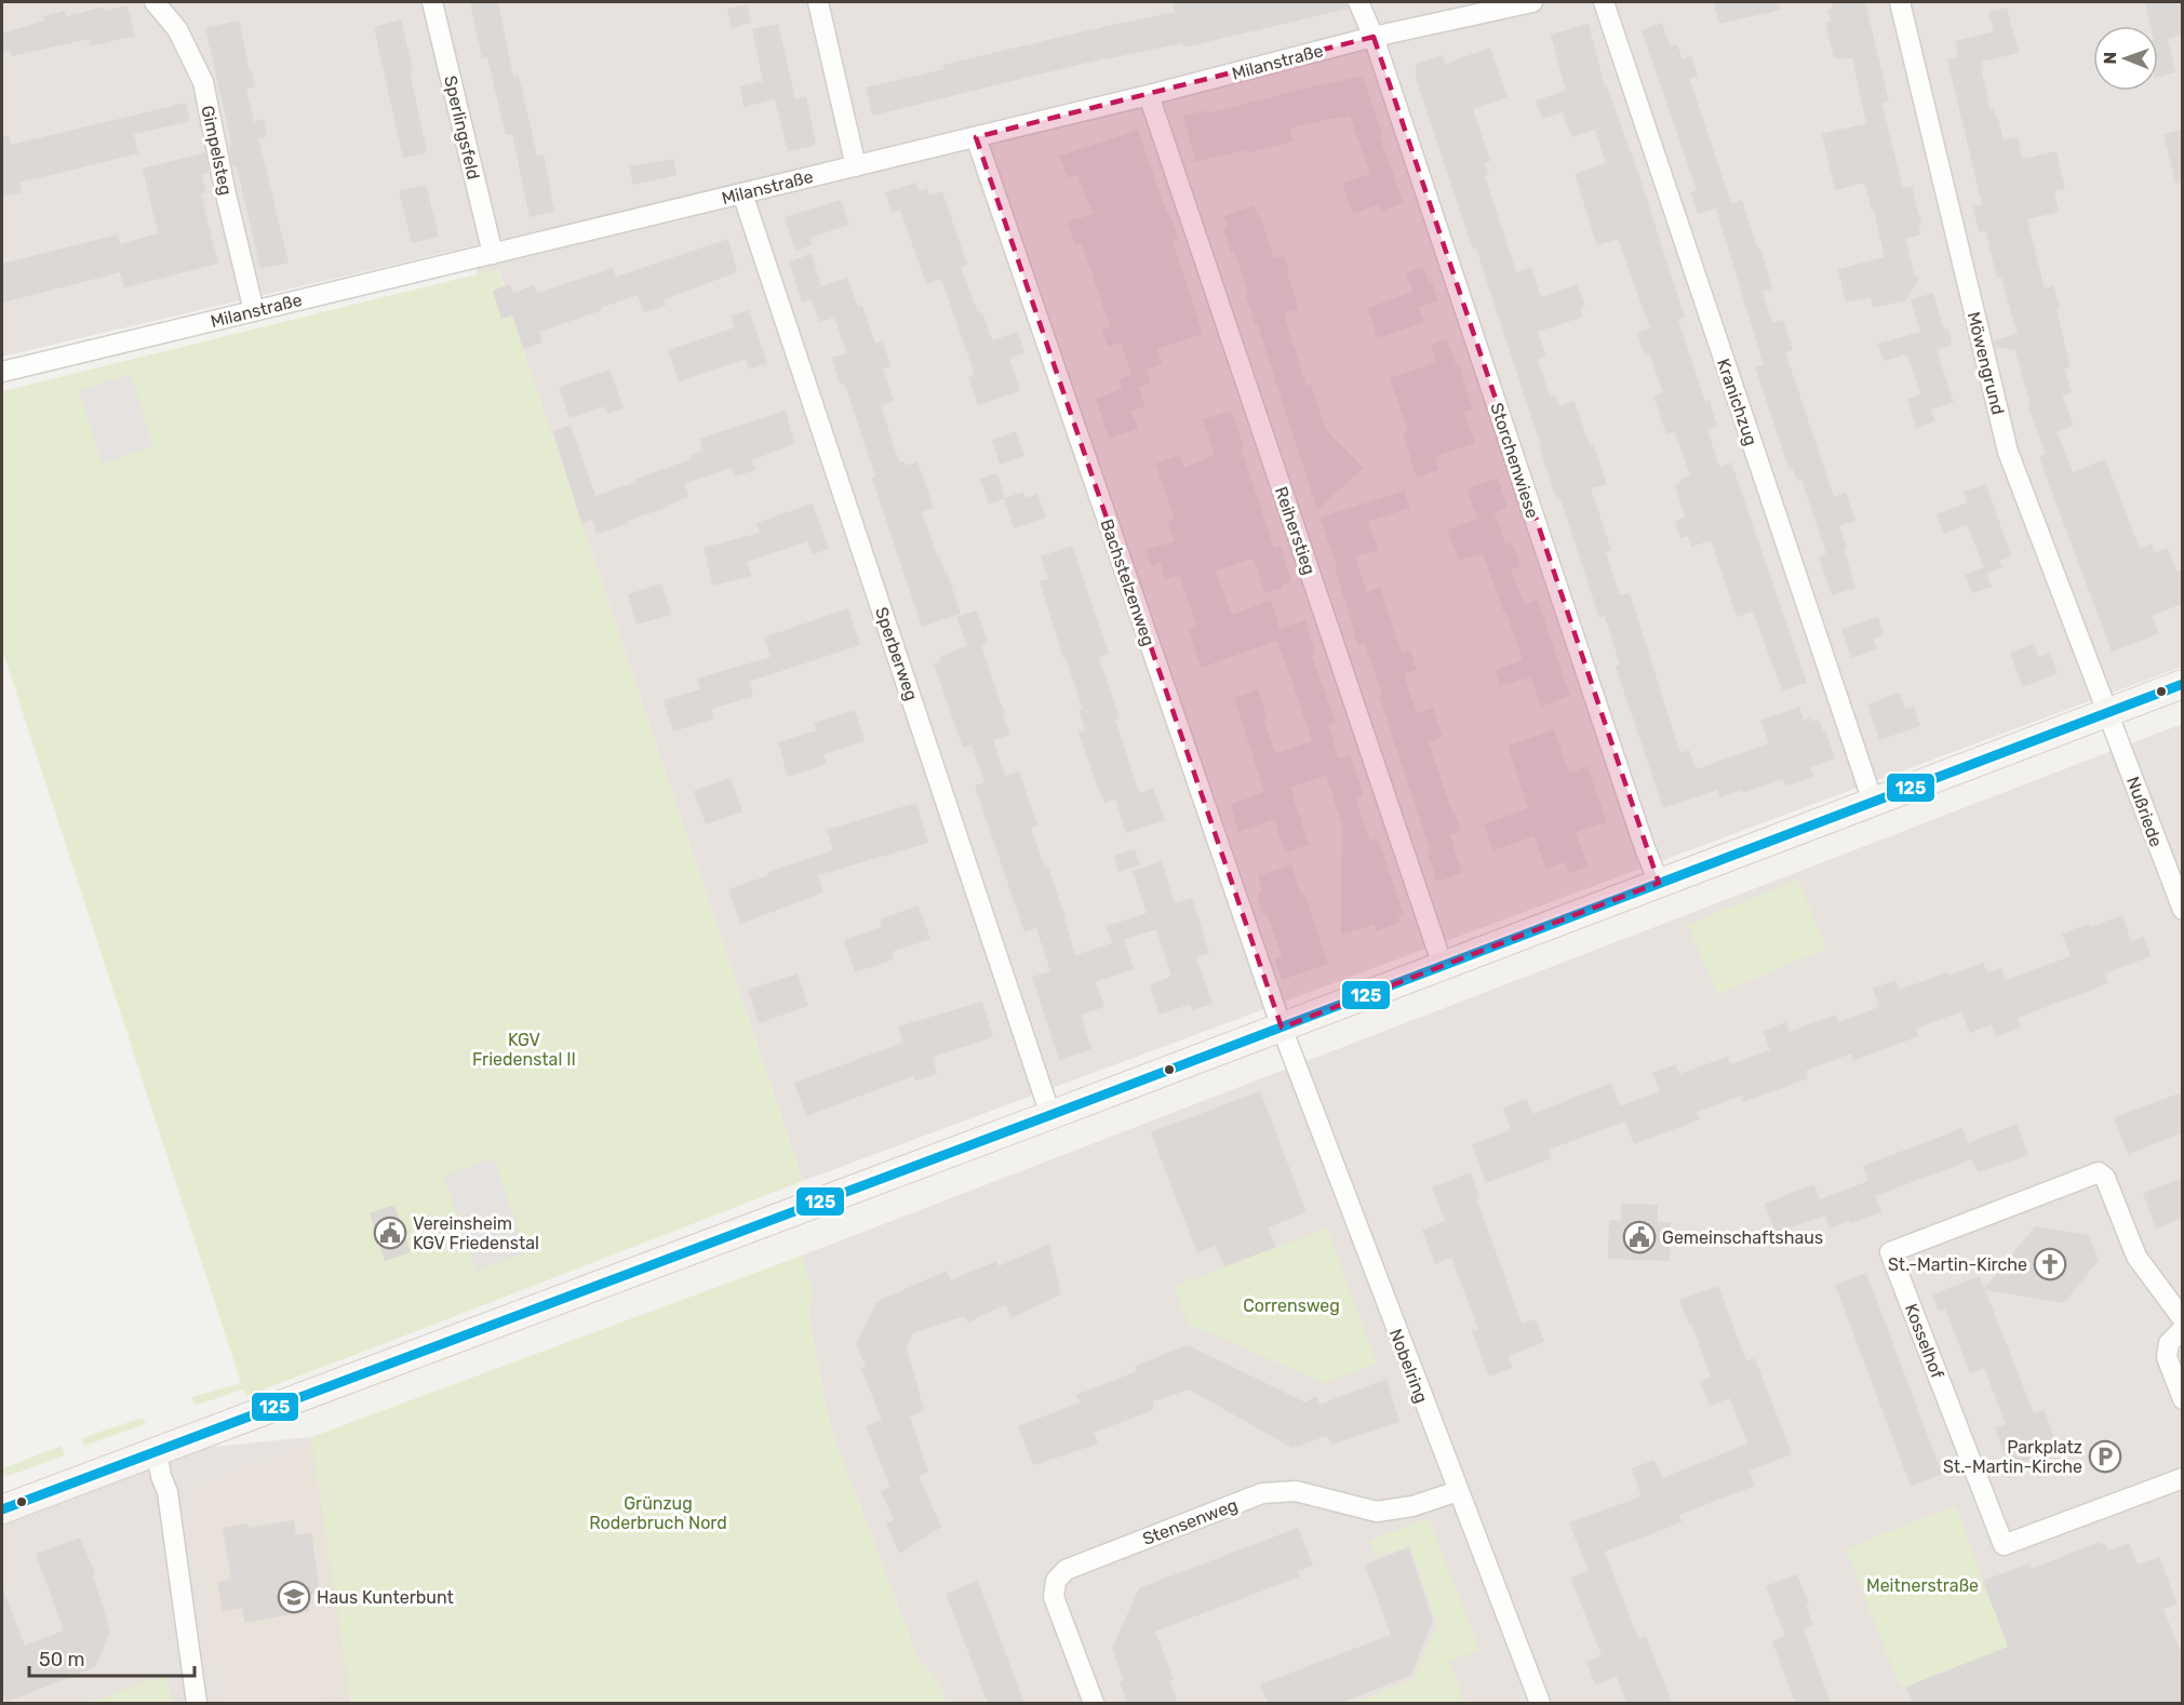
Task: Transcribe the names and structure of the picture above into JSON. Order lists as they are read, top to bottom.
{
  "streets": {
    "street": [
      "Milanstraße",
      "Sperlingsfeld",
      "Gimpelsteg",
      "Möwengrund",
      "Kranichzug",
      "Storchenwiese",
      "Reiherstieg",
      "Bachstelzenweg",
      "Sperberweg",
      "Nußriede",
      "Kosselhof",
      "Nobelring",
      "Stensenweg"
    ]
  },
  "crossings": [
    ["Milanstraße", "Sperlingsfeld"],
    ["Milanstraße", "Gimpelsteg"],
    ["Milanstraße", "Storchenwiese"],
    ["Milanstraße", "Reiherstieg"],
    ["Milanstraße", "Bachstelzenweg"],
    ["Milanstraße", "Sperberweg"],
    ["Möwengrund", "Nußriede"],
    ["Bachstelzenweg", "Nobelring"],
    ["Nobelring", "Stensenweg"]
  ],
  "parks": [
    "KGV Friedenstal II",
    "Corrensweg",
    "Grünzug Roderbruch Nord",
    "Meitnerstraße"
  ],
  "places": {
    "public building": ["Vereinsheim KGV Friedenstal", "Gemeinschaftshaus"],
    "church": ["St.-Martin-Kirche"],
    "parking": ["Parkplatz St.-Martin-Kirche"],
    "school or university": ["Haus Kunterbunt"]
  },
  "lines": ["transit line 125"],
  "scale_bar": "50 m",
  "north": "left"
}
